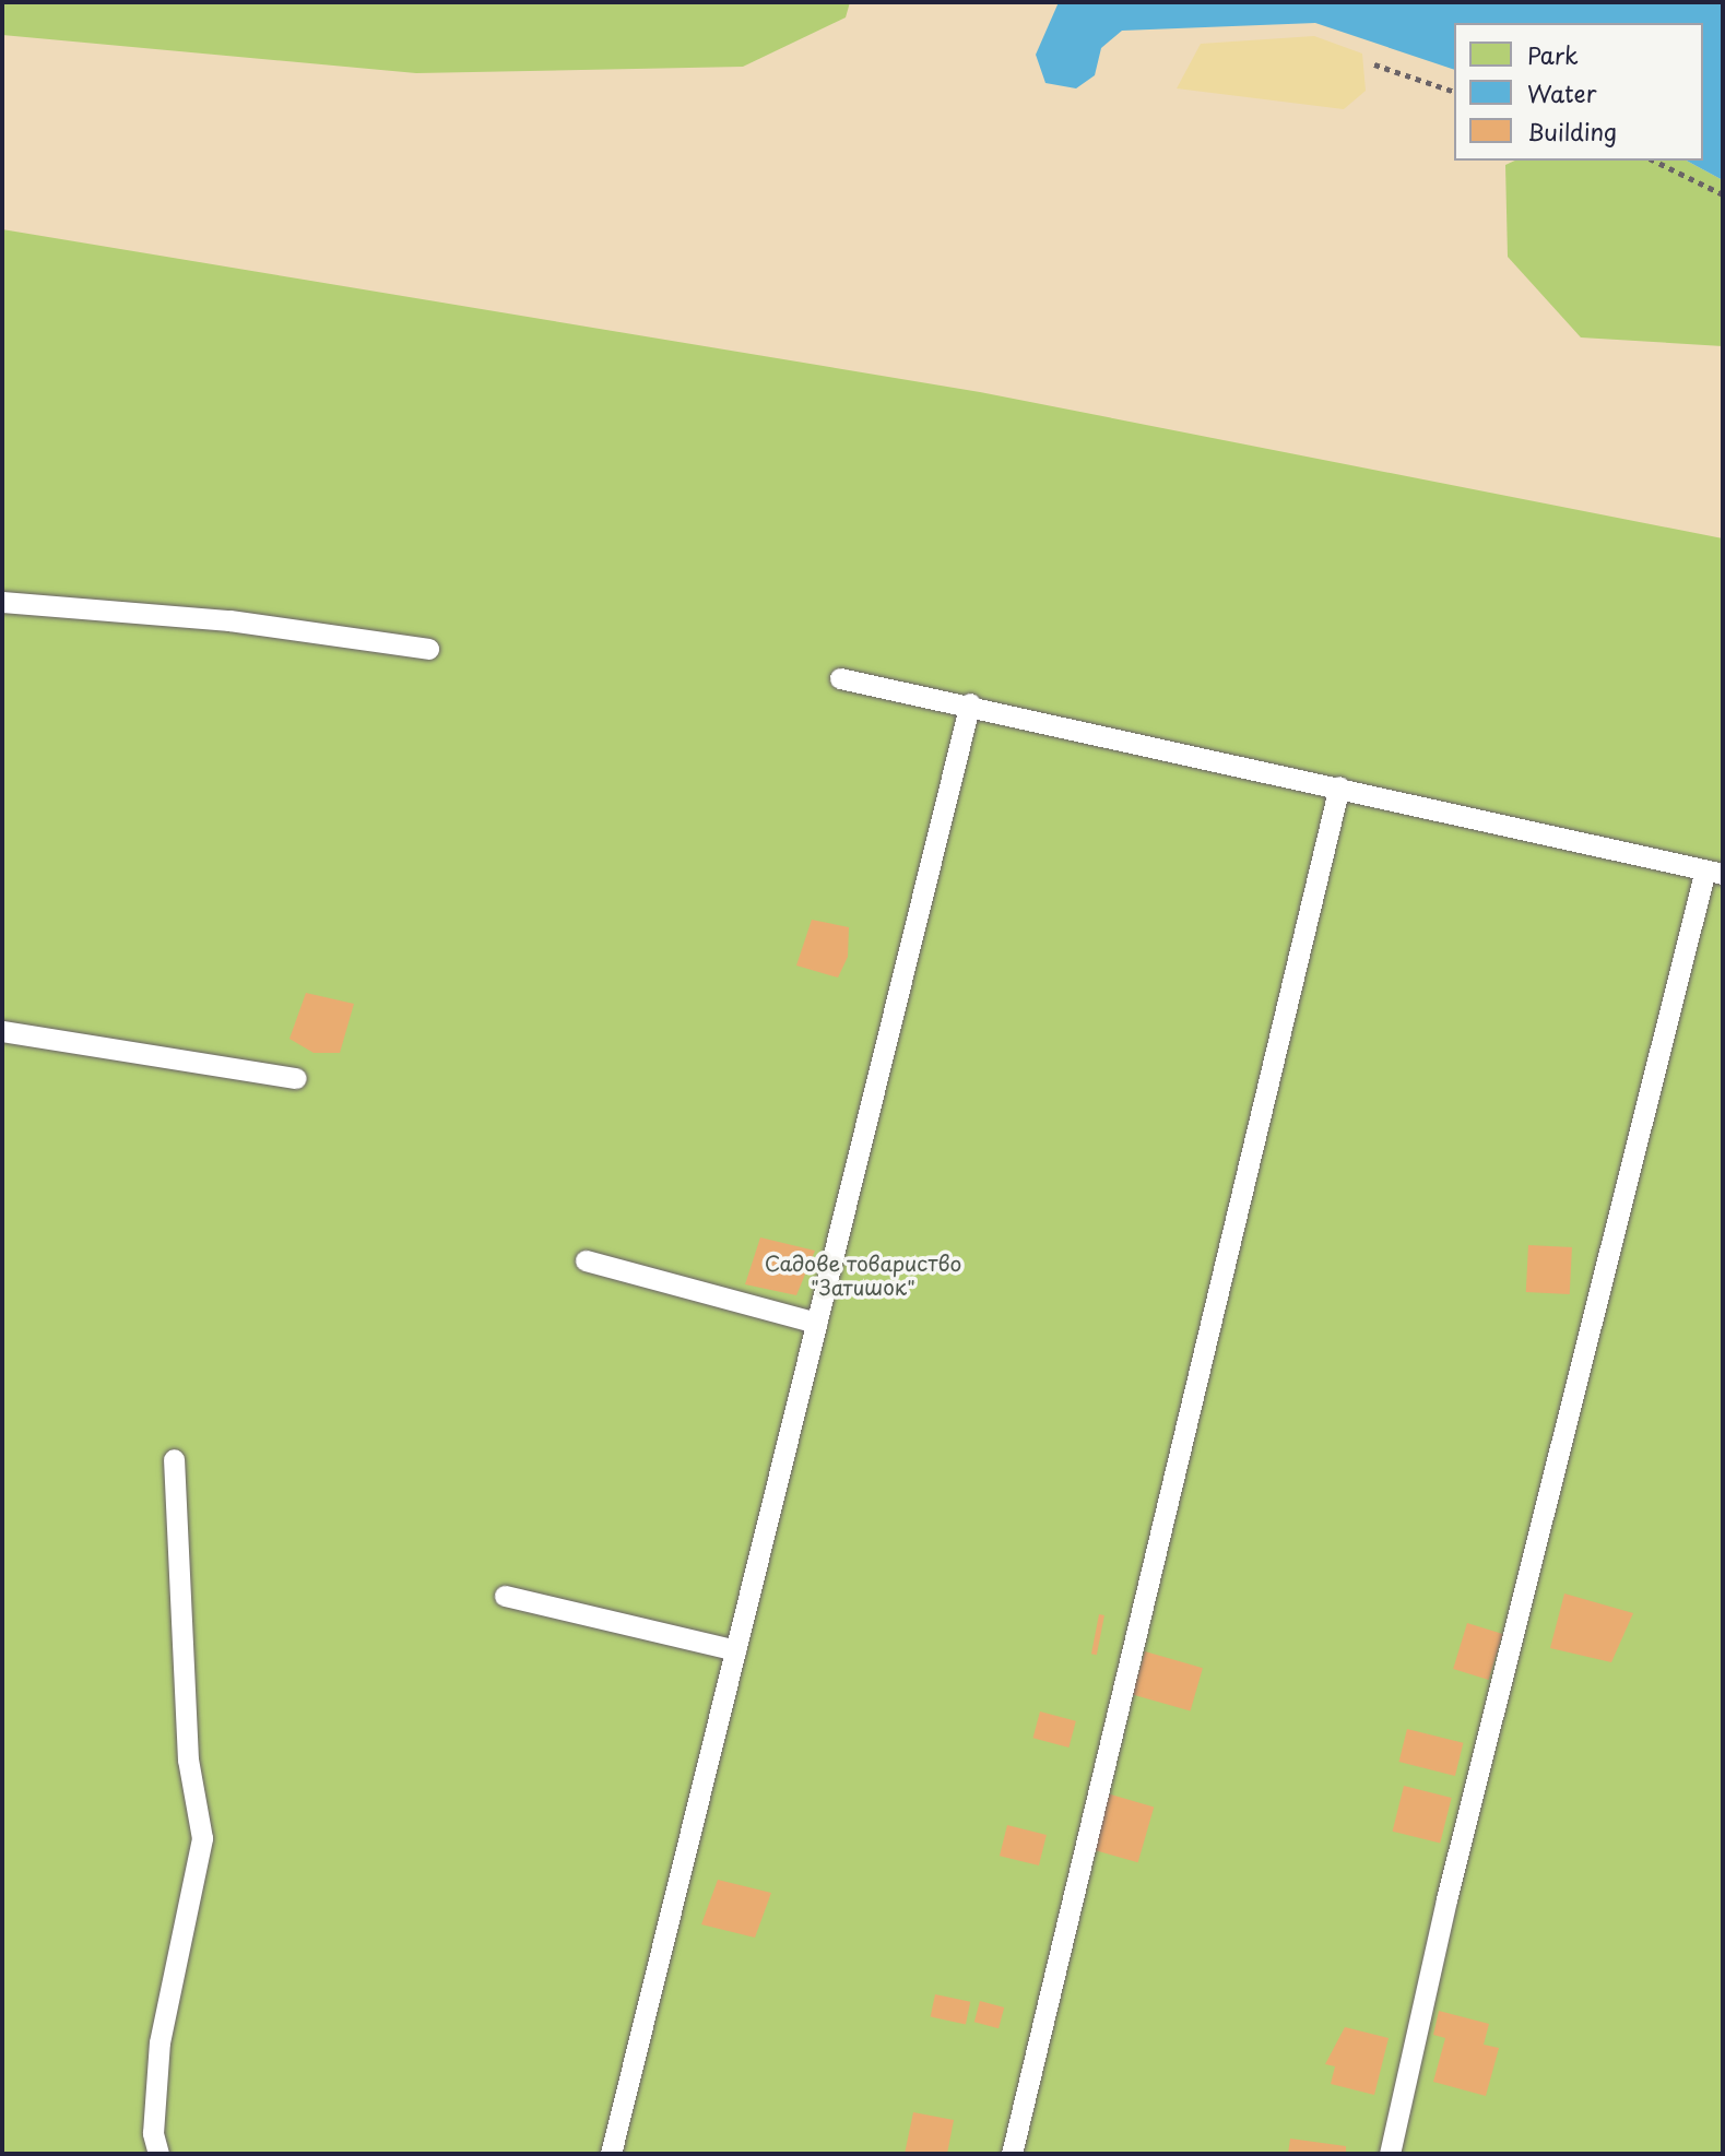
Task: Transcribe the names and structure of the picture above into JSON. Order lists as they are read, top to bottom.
{
  "parks": ["Садове товариство \"Затишок\""],
  "legend": ["Park", "Water", "Building"]
}
